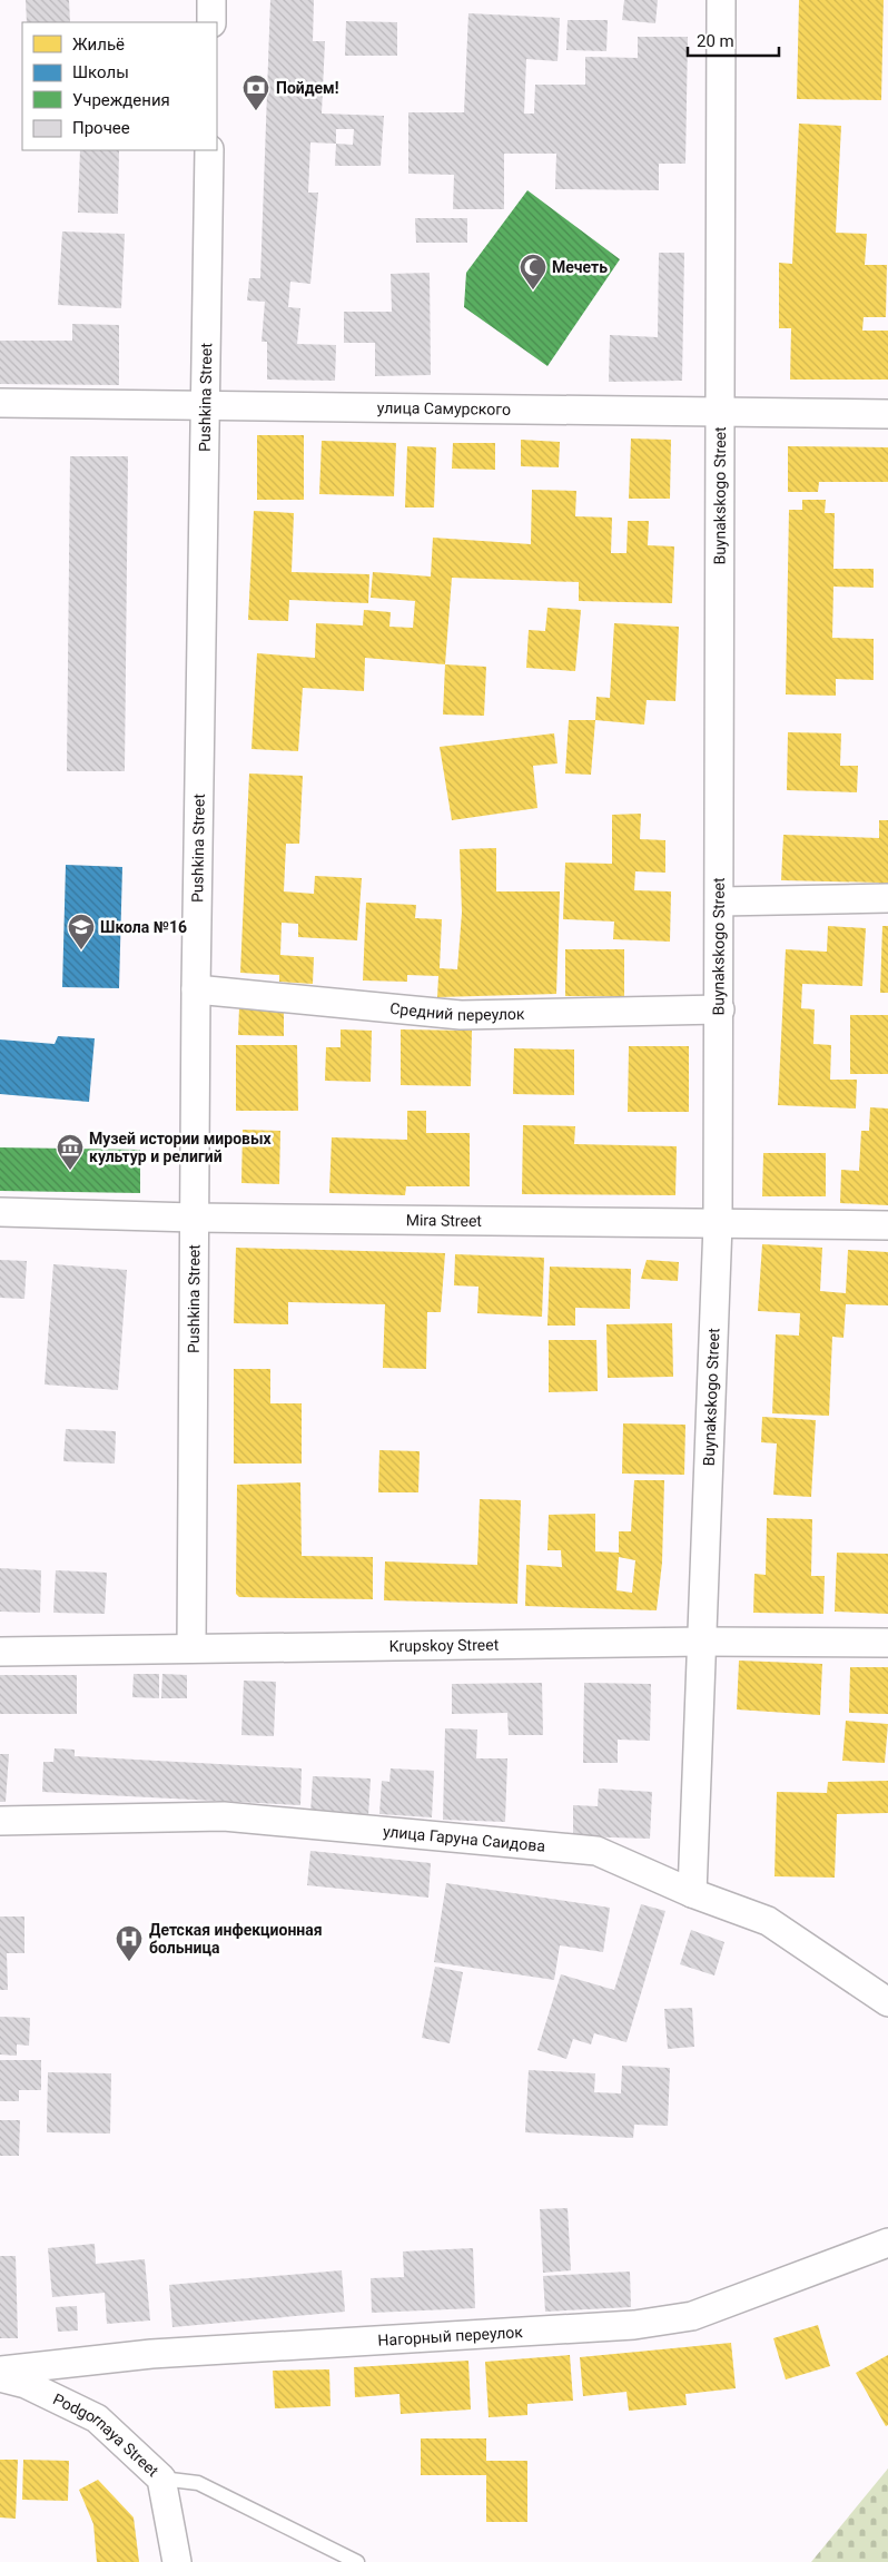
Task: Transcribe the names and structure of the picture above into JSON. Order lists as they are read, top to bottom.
{
  "streets": {
    "street": [
      "Pushkina Street",
      "улица Самурского",
      "Buynakskogo Street",
      "Средний переулок",
      "Mira Street",
      "Krupskoy Street",
      "улица Гаруна Саидова",
      "Нагорный переулок",
      "Podgornaya Street"
    ]
  },
  "crossings": [
    ["Pushkina Street", "улица Самурского"],
    ["Pushkina Street", "Средний переулок"],
    ["Pushkina Street", "Mira Street"],
    ["Pushkina Street", "Krupskoy Street"],
    ["улица Самурского", "Buynakskogo Street"],
    ["Buynakskogo Street", "Средний переулок"],
    ["Buynakskogo Street", "Mira Street"],
    ["Buynakskogo Street", "Krupskoy Street"],
    ["Buynakskogo Street", "улица Гаруна Саидова"]
  ],
  "places": {
    "bank": ["Пойдем!"],
    "mosque": ["Мечеть"],
    "school or university": ["Школа №16"],
    "museum": ["Музей истории мировых культур и религий"],
    "hospital": ["Детская инфекционная больница"]
  },
  "legend": [
    "Жильё",
    "Школы",
    "Учреждения",
    "Прочее"
  ],
  "scale_bar": "20 m"
}
